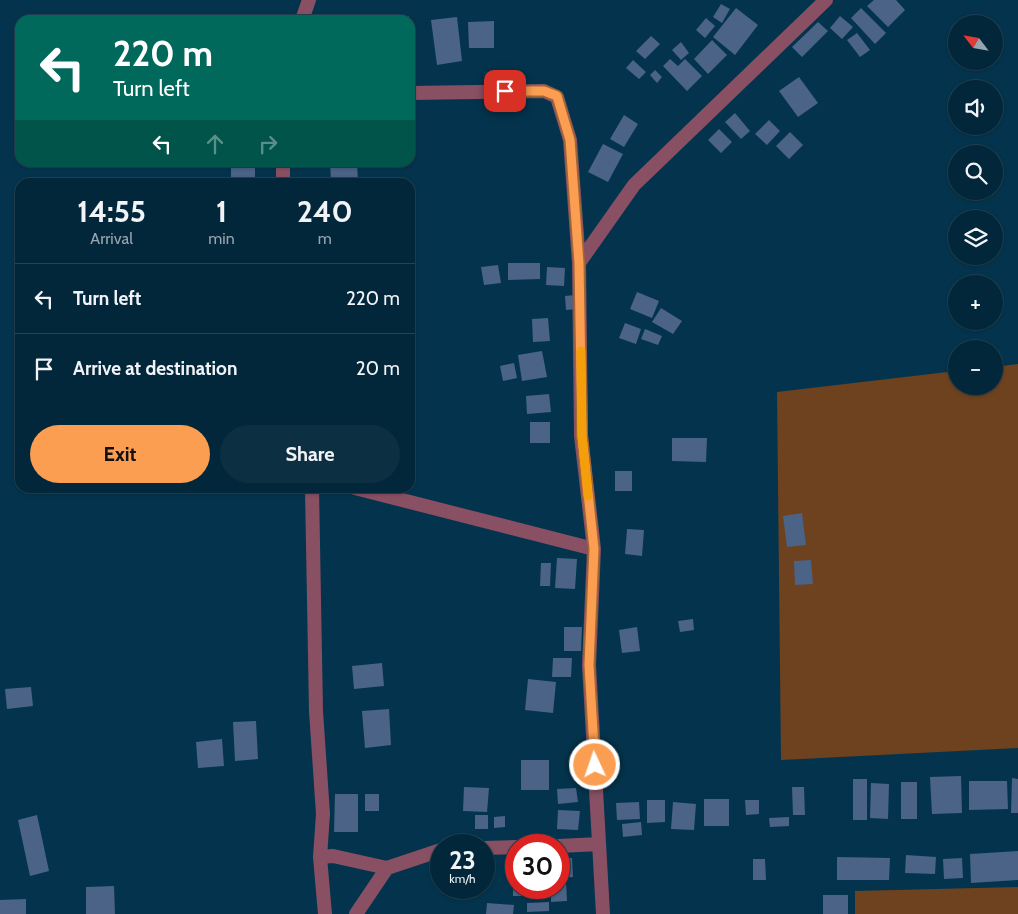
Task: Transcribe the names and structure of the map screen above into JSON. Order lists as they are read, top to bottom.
{
  "north": "top left",
  "page": {
    "map_buttons": ["+", "−"],
    "turn": ["220 m", "Turn left"],
    "eta": [
      "14:55",
      "Arrival",
      "1",
      "min",
      "240",
      "m"
    ],
    "list": [
      {
        "name": "Turn left",
        "value": "220 m"
      },
      {
        "name": "Arrive at destination",
        "value": "20 m"
      }
    ],
    "buttons": ["Exit", "Share"],
    "speed": "23 km/h",
    "limit": "30"
  }
}
